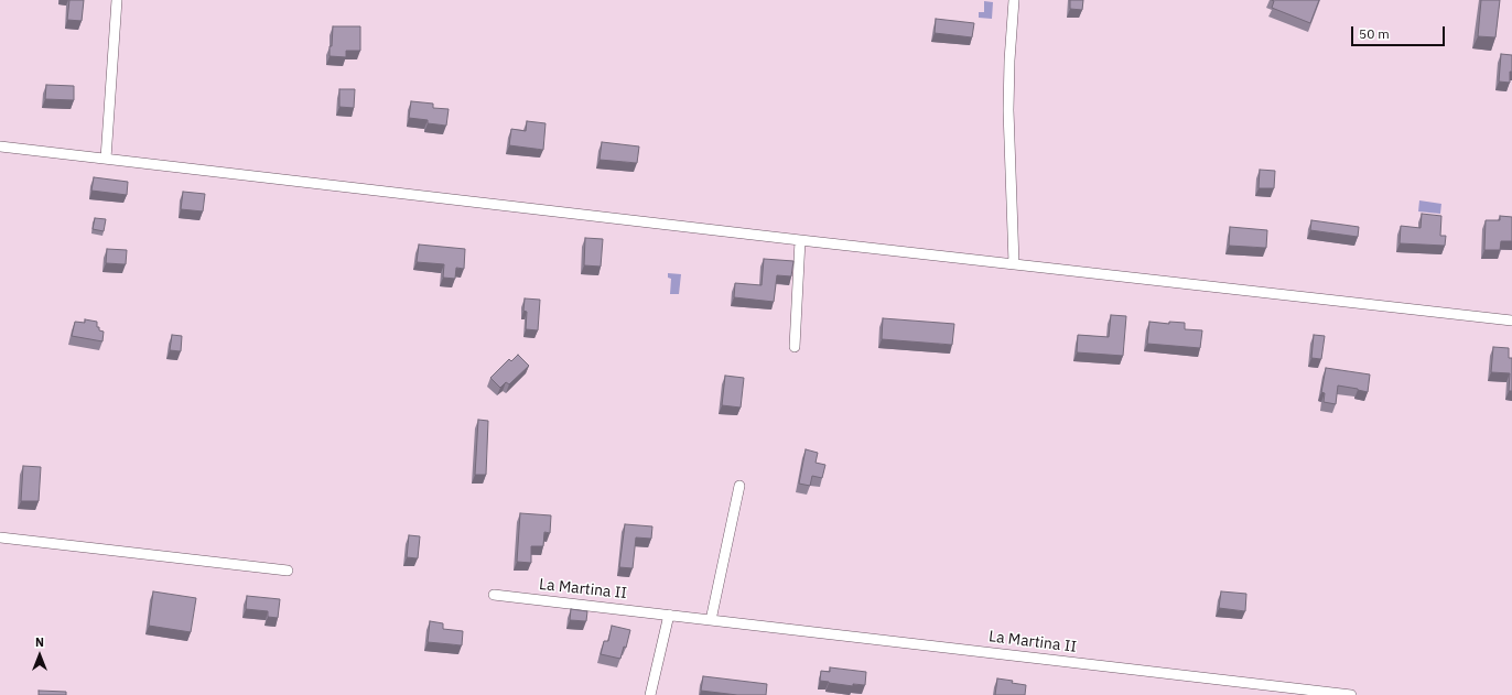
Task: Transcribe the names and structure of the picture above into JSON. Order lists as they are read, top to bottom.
{
  "streets": {
    "street": ["La Martina II"]
  },
  "scale_bar": "50 m",
  "north": "top"
}
